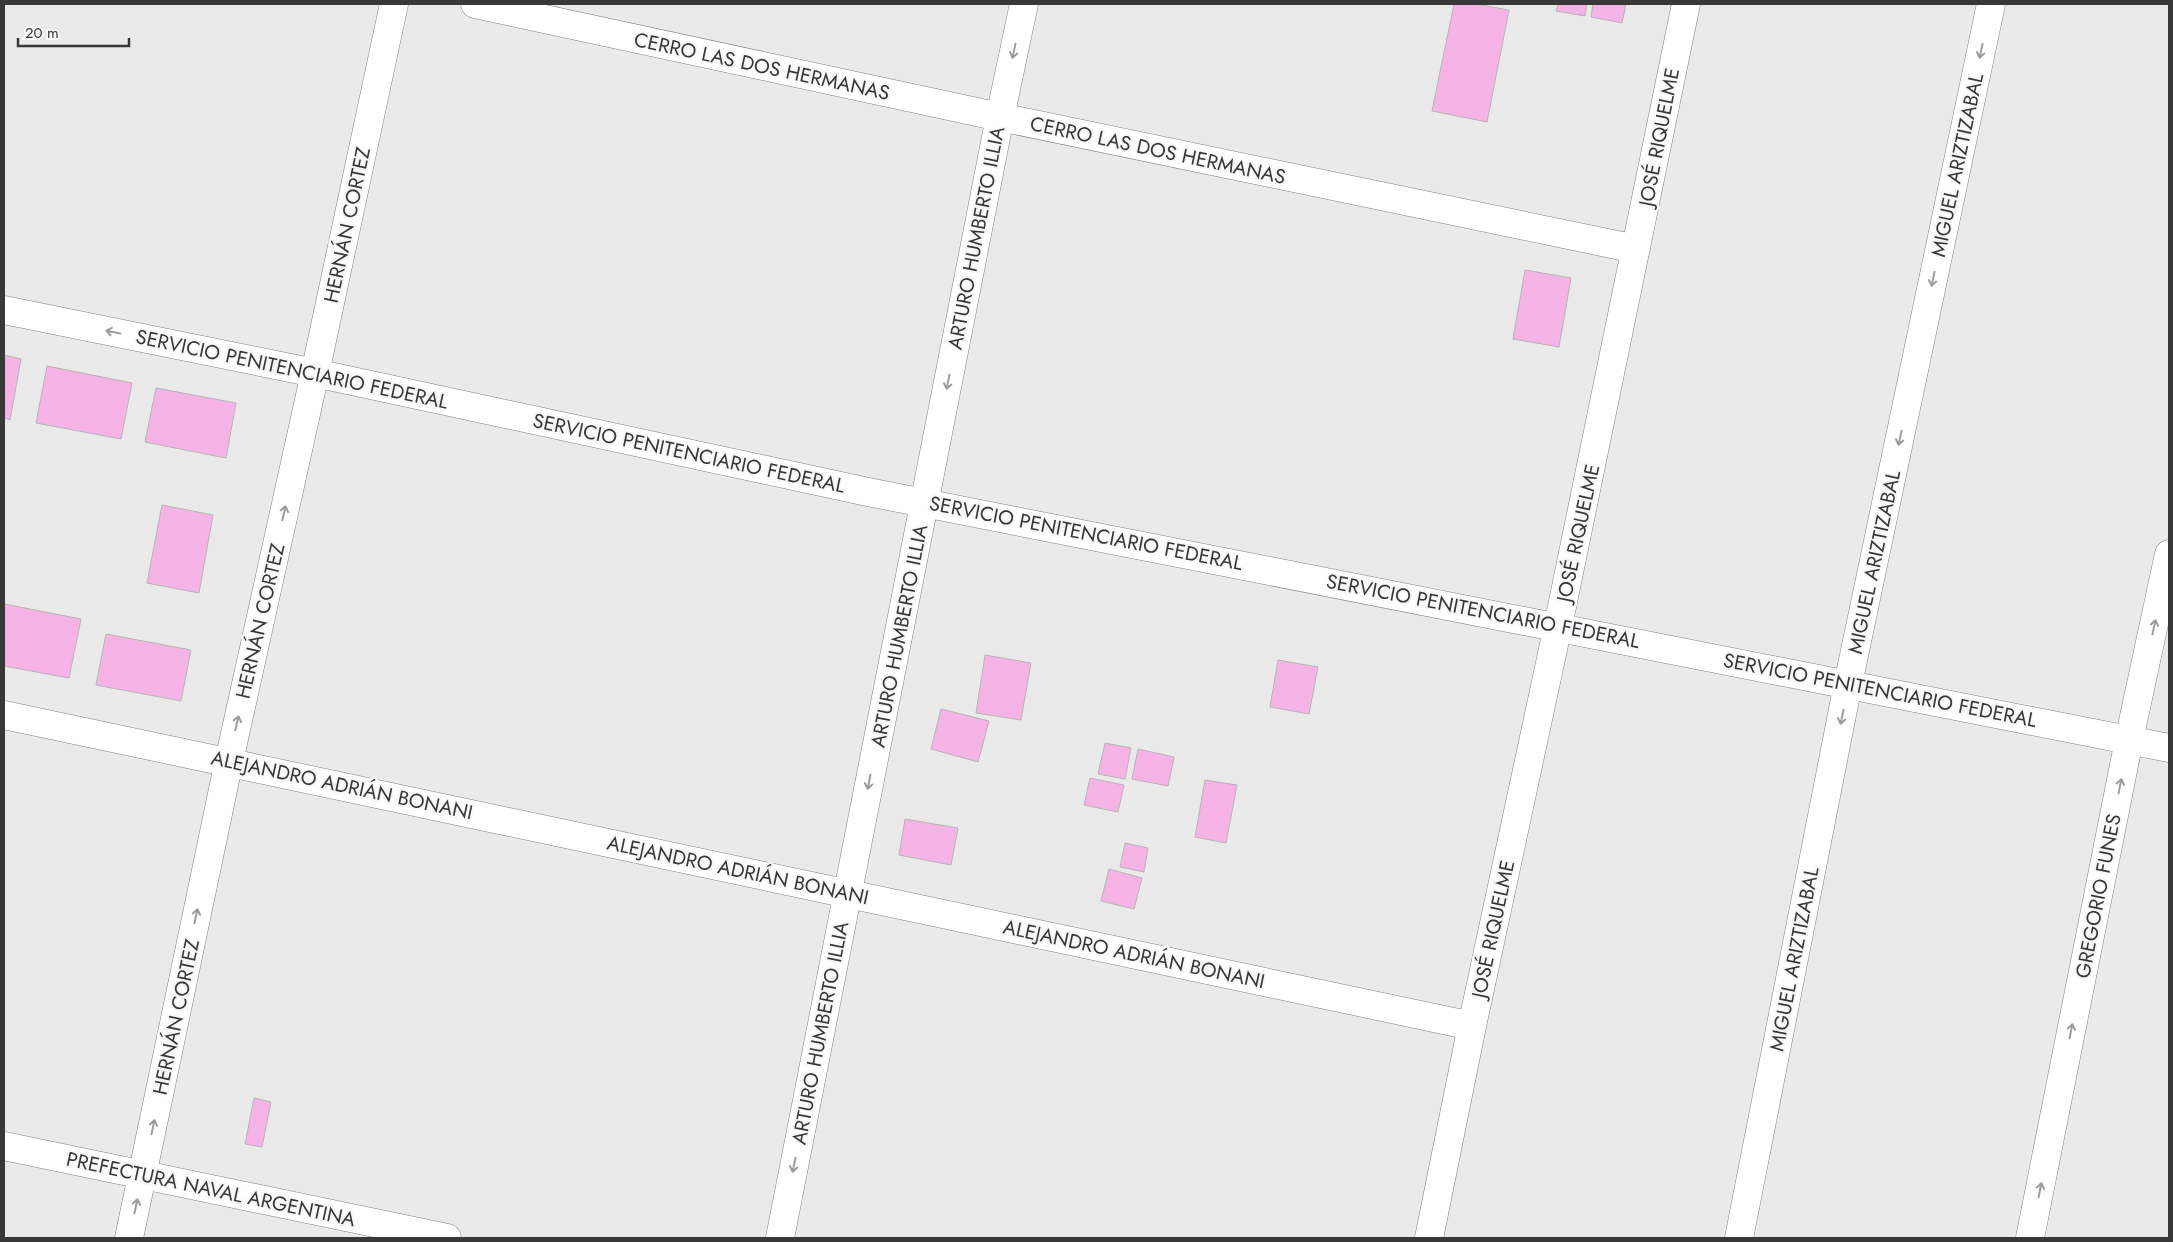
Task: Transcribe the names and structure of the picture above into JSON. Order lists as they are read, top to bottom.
{
  "streets": {
    "street": [
      "CERRO LAS DOS HERMANAS",
      "JOSÉ RIQUELME",
      "MIGUEL ARIZTIZABAL",
      "HERNÁN CORTEZ",
      "ARTURO HUMBERTO ILLIA",
      "SERVICIO PENITENCIARIO FEDERAL",
      "ALEJANDRO ADRIÁN BONANI",
      "GREGORIO FUNES",
      "PREFECTURA NAVAL ARGENTINA"
    ]
  },
  "crossings": [
    ["CERRO LAS DOS HERMANAS", "JOSÉ RIQUELME"],
    ["CERRO LAS DOS HERMANAS", "ARTURO HUMBERTO ILLIA"],
    ["JOSÉ RIQUELME", "SERVICIO PENITENCIARIO FEDERAL"],
    ["JOSÉ RIQUELME", "ALEJANDRO ADRIÁN BONANI"],
    ["MIGUEL ARIZTIZABAL", "SERVICIO PENITENCIARIO FEDERAL"],
    ["HERNÁN CORTEZ", "SERVICIO PENITENCIARIO FEDERAL"],
    ["HERNÁN CORTEZ", "ALEJANDRO ADRIÁN BONANI"],
    ["HERNÁN CORTEZ", "PREFECTURA NAVAL ARGENTINA"],
    ["ARTURO HUMBERTO ILLIA", "SERVICIO PENITENCIARIO FEDERAL"],
    ["ARTURO HUMBERTO ILLIA", "ALEJANDRO ADRIÁN BONANI"],
    ["SERVICIO PENITENCIARIO FEDERAL", "GREGORIO FUNES"]
  ],
  "one_way": [
    "MIGUEL ARIZTIZABAL",
    "HERNÁN CORTEZ",
    "ARTURO HUMBERTO ILLIA",
    "GREGORIO FUNES"
  ],
  "scale_bar": "20 m"
}
